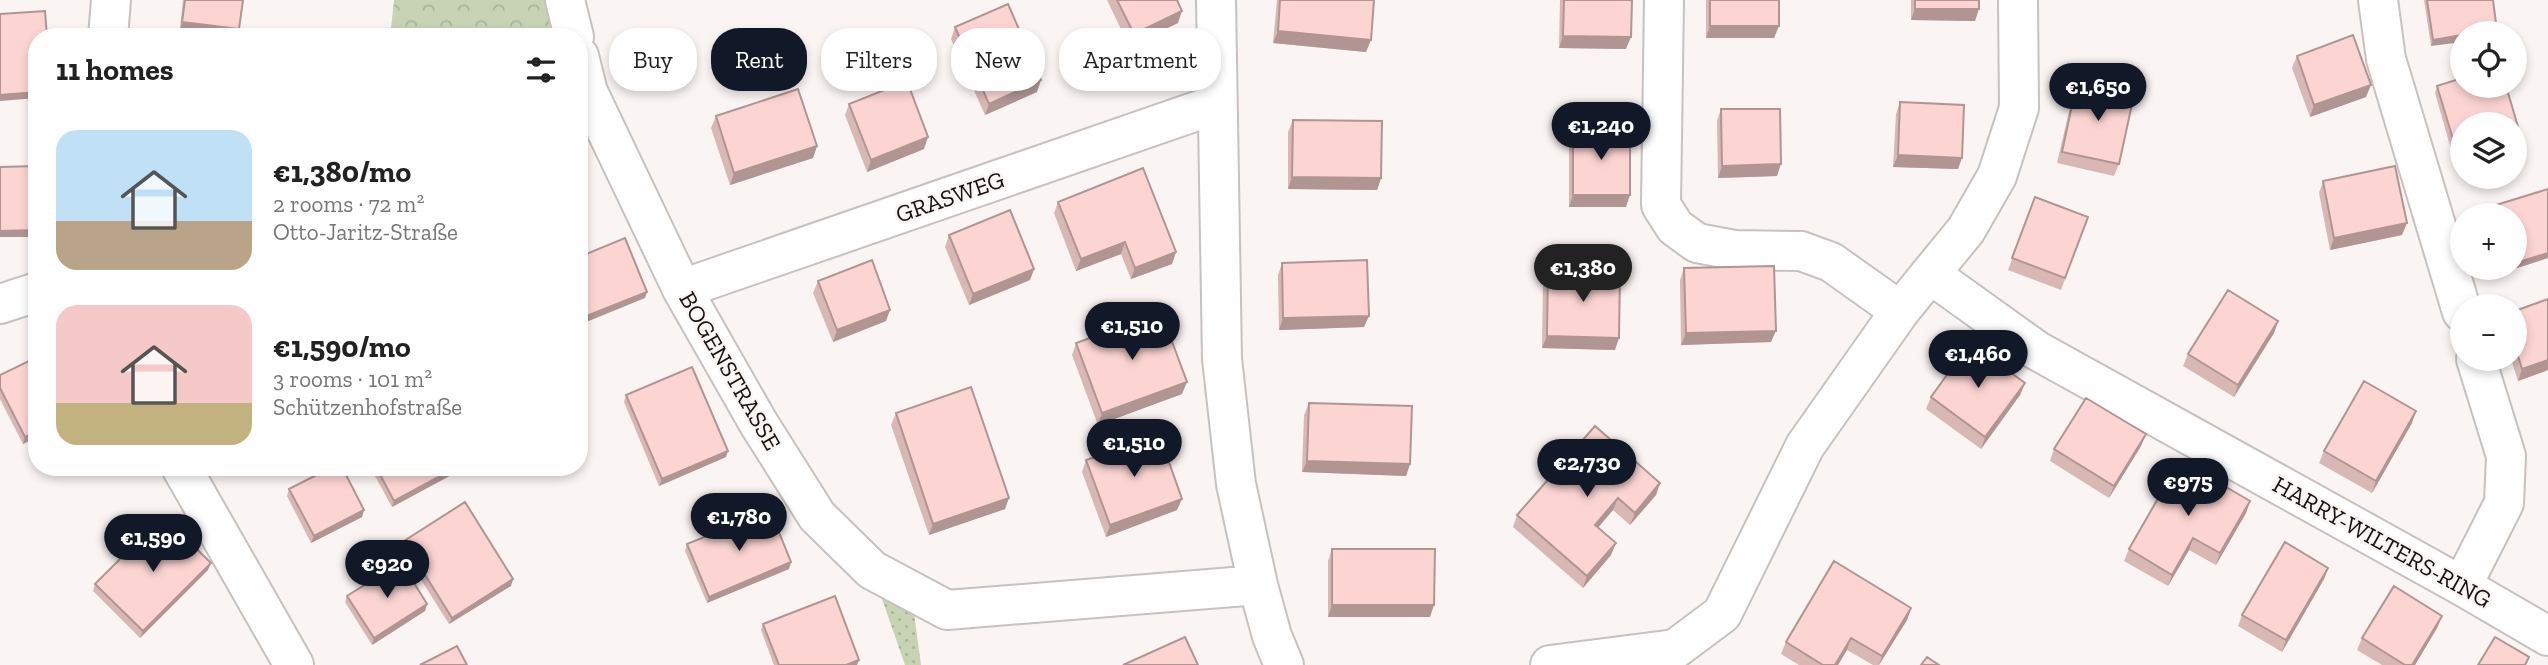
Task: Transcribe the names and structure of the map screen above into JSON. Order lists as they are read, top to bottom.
{
  "streets": {
    "street": ["GRASWEG", "BOGENSTRASSE", "HARRY-WILTERS-RING"]
  },
  "crossings": [
    ["GRASWEG", "BOGENSTRASSE"]
  ],
  "page": {
    "map_buttons": ["+", "−"],
    "chip": [
      "Buy",
      "Rent",
      "Filters",
      "New",
      "Apartment"
    ],
    "heading": "11 homes",
    "price": [
      "€1,650",
      "€1,240",
      "€1,380",
      "€1,510",
      "€1,460",
      "€1,510",
      "€2,730",
      "€975",
      "€1,780",
      "€1,590",
      "€920"
    ],
    "list": [
      {
        "name": "€1,380/mo",
        "note": "2 rooms · 72 m² · Otto-Jaritz-Straße"
      },
      {
        "name": "€1,590/mo",
        "note": "3 rooms · 101 m² · Schützenhofstraße"
      }
    ]
  }
}
